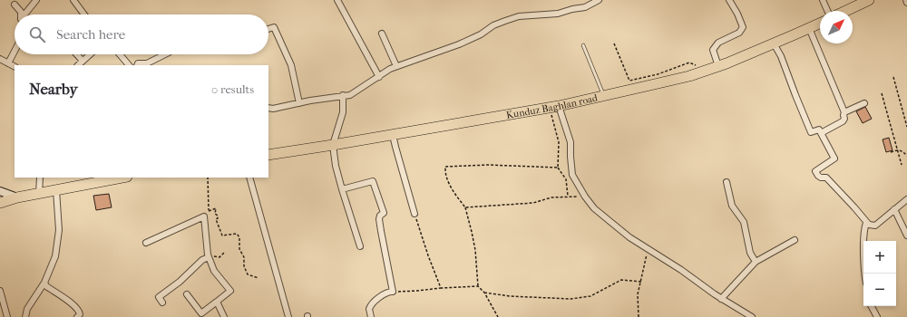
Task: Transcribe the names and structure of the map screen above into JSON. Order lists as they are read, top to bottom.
{
  "streets": {
    "highway": ["Kunduz Baghlan road"]
  },
  "north": "top right",
  "page": {
    "search": "Search here",
    "heading": ["Nearby", "0 results"],
    "map_buttons": ["+", "−"]
  }
}
